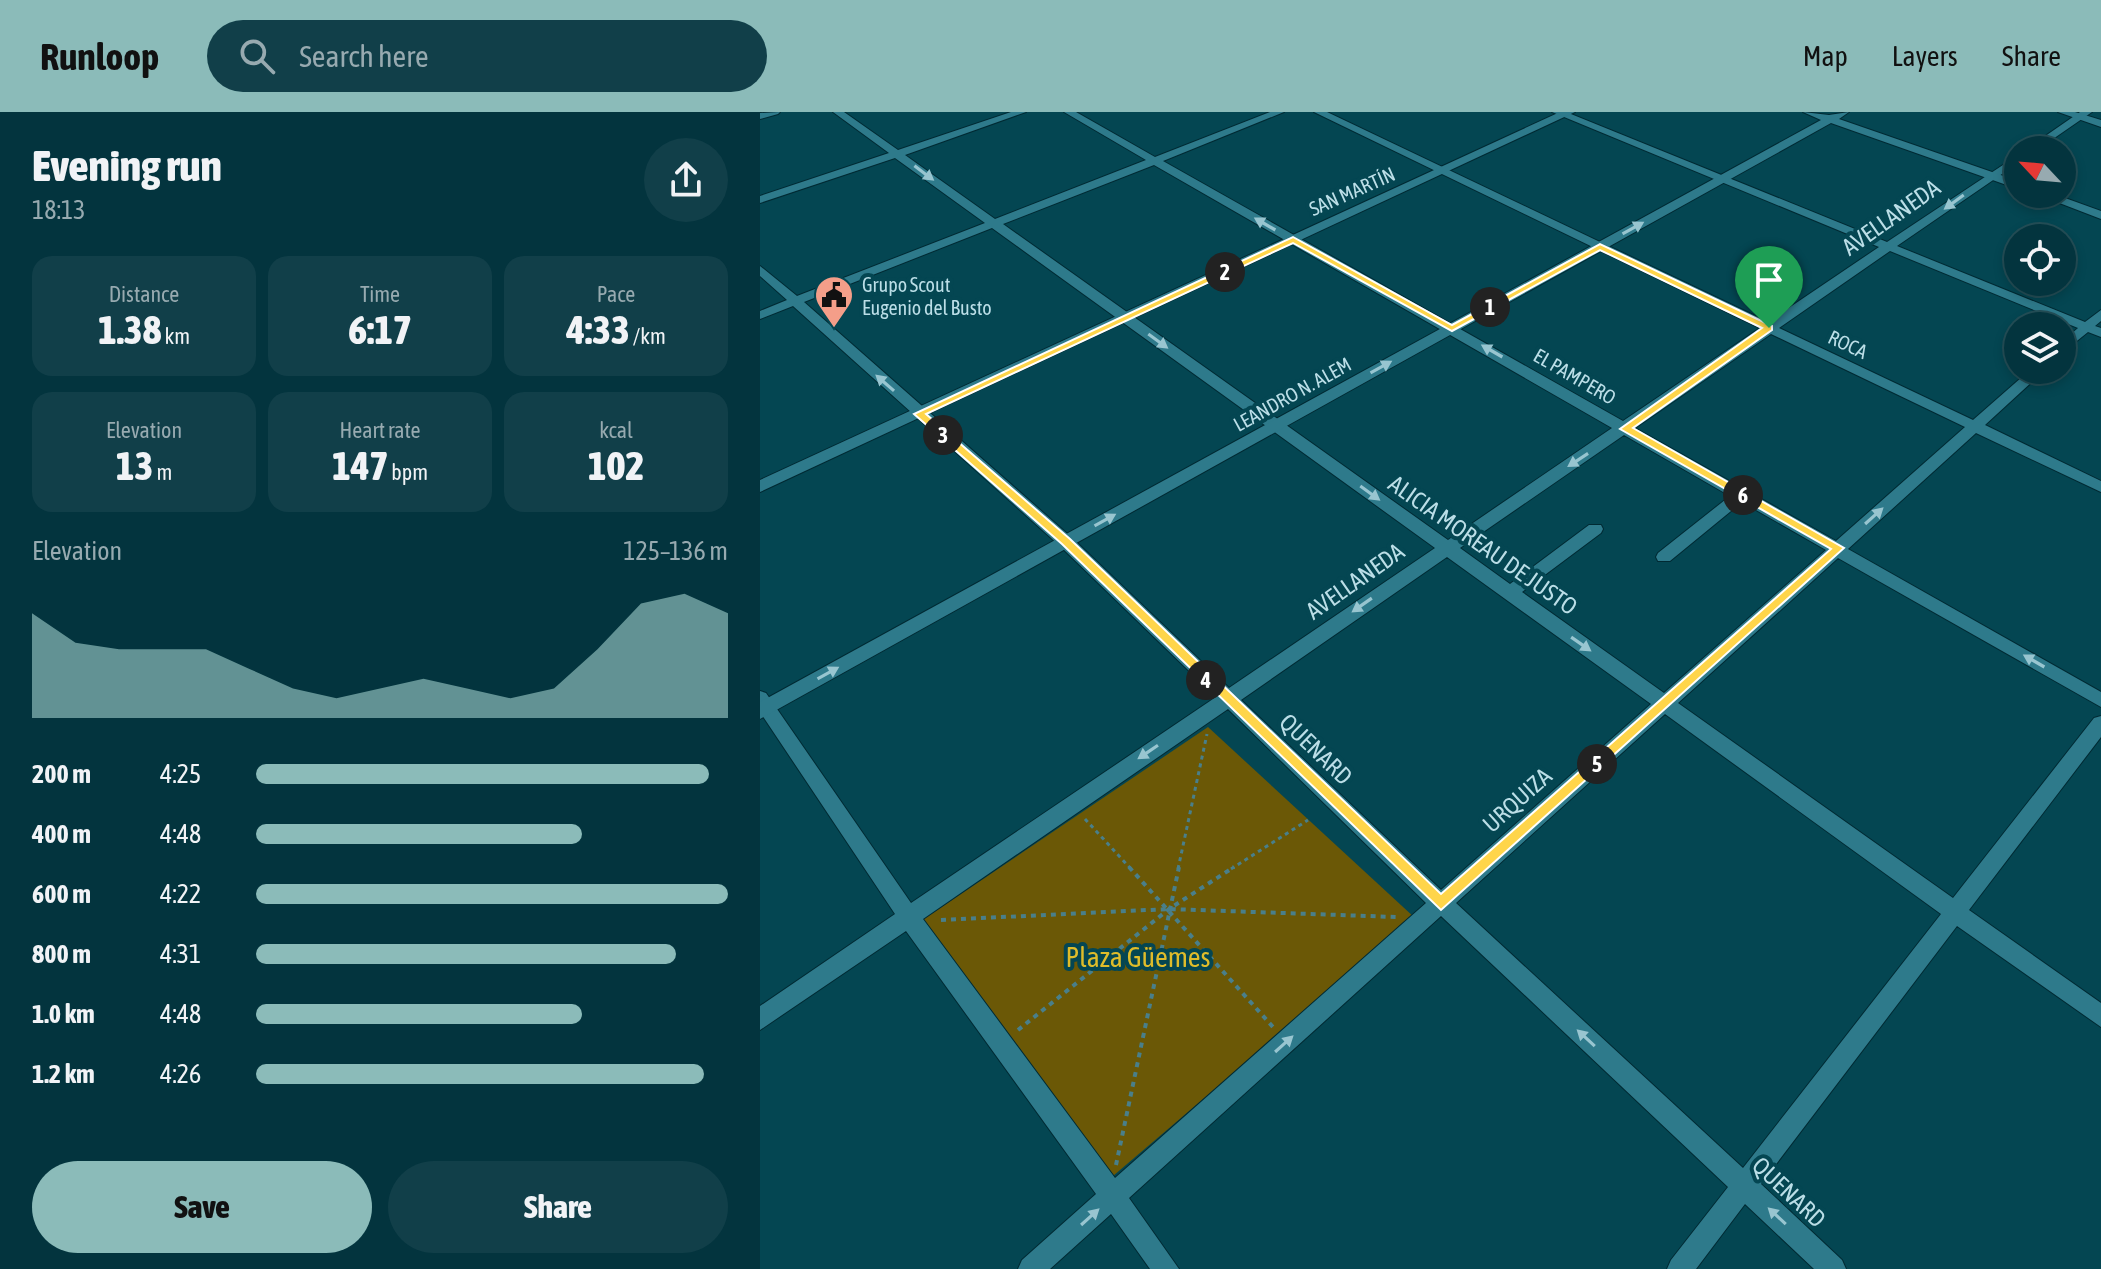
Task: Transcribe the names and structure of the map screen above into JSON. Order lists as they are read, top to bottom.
{
  "streets": {
    "main road": ["SAN MARTÍN", "LEANDRO N. ALEM"],
    "street": [
      "AVELLANEDA",
      "ROCA",
      "EL PAMPERO",
      "ALICIA MOREAU DE JUSTO",
      "QUENARD",
      "URQUIZA"
    ]
  },
  "crossings": [
    ["SAN MARTÍN", "ROCA"],
    ["SAN MARTÍN", "EL PAMPERO"],
    ["SAN MARTÍN", "ALICIA MOREAU DE JUSTO"],
    ["SAN MARTÍN", "QUENARD"],
    ["AVELLANEDA", "ROCA"],
    ["AVELLANEDA", "EL PAMPERO"],
    ["AVELLANEDA", "ALICIA MOREAU DE JUSTO"],
    ["AVELLANEDA", "QUENARD"],
    ["ROCA", "LEANDRO N. ALEM"],
    ["ROCA", "URQUIZA"],
    ["EL PAMPERO", "LEANDRO N. ALEM"],
    ["EL PAMPERO", "URQUIZA"],
    ["LEANDRO N. ALEM", "ALICIA MOREAU DE JUSTO"],
    ["LEANDRO N. ALEM", "QUENARD"],
    ["ALICIA MOREAU DE JUSTO", "URQUIZA"],
    ["QUENARD", "URQUIZA"]
  ],
  "one_way": [
    "AVELLANEDA",
    "EL PAMPERO",
    "LEANDRO N. ALEM",
    "ALICIA MOREAU DE JUSTO",
    "QUENARD",
    "URQUIZA"
  ],
  "parks": ["Plaza Güemes"],
  "places": {
    "public building": ["Grupo Scout Eugenio del Busto"]
  },
  "north": "top left",
  "page": {
    "header": "Runloop",
    "search": "Search here",
    "nav": ["Map", "Layers", "Share"],
    "heading": ["Evening run", "18:13"],
    "stats": [
      ["Distance", "1.38 km"],
      ["Time", "6:17"],
      ["Pace", "4:33 /km"],
      ["Elevation", "13 m"],
      ["Heart rate", "147 bpm"],
      ["kcal", "102"]
    ],
    "pins": [
      "2",
      "1",
      "3",
      "6",
      "4",
      "5"
    ],
    "chart": ["Elevation", "125–136 m"],
    "list": [
      {
        "name": "200 m",
        "note": "4:25"
      },
      {
        "name": "400 m",
        "note": "4:48"
      },
      {
        "name": "600 m",
        "note": "4:22"
      },
      {
        "name": "800 m",
        "note": "4:31"
      },
      {
        "name": "1.0 km",
        "note": "4:48"
      },
      {
        "name": "1.2 km",
        "note": "4:26"
      }
    ],
    "buttons": ["Save", "Share"]
  }
}
